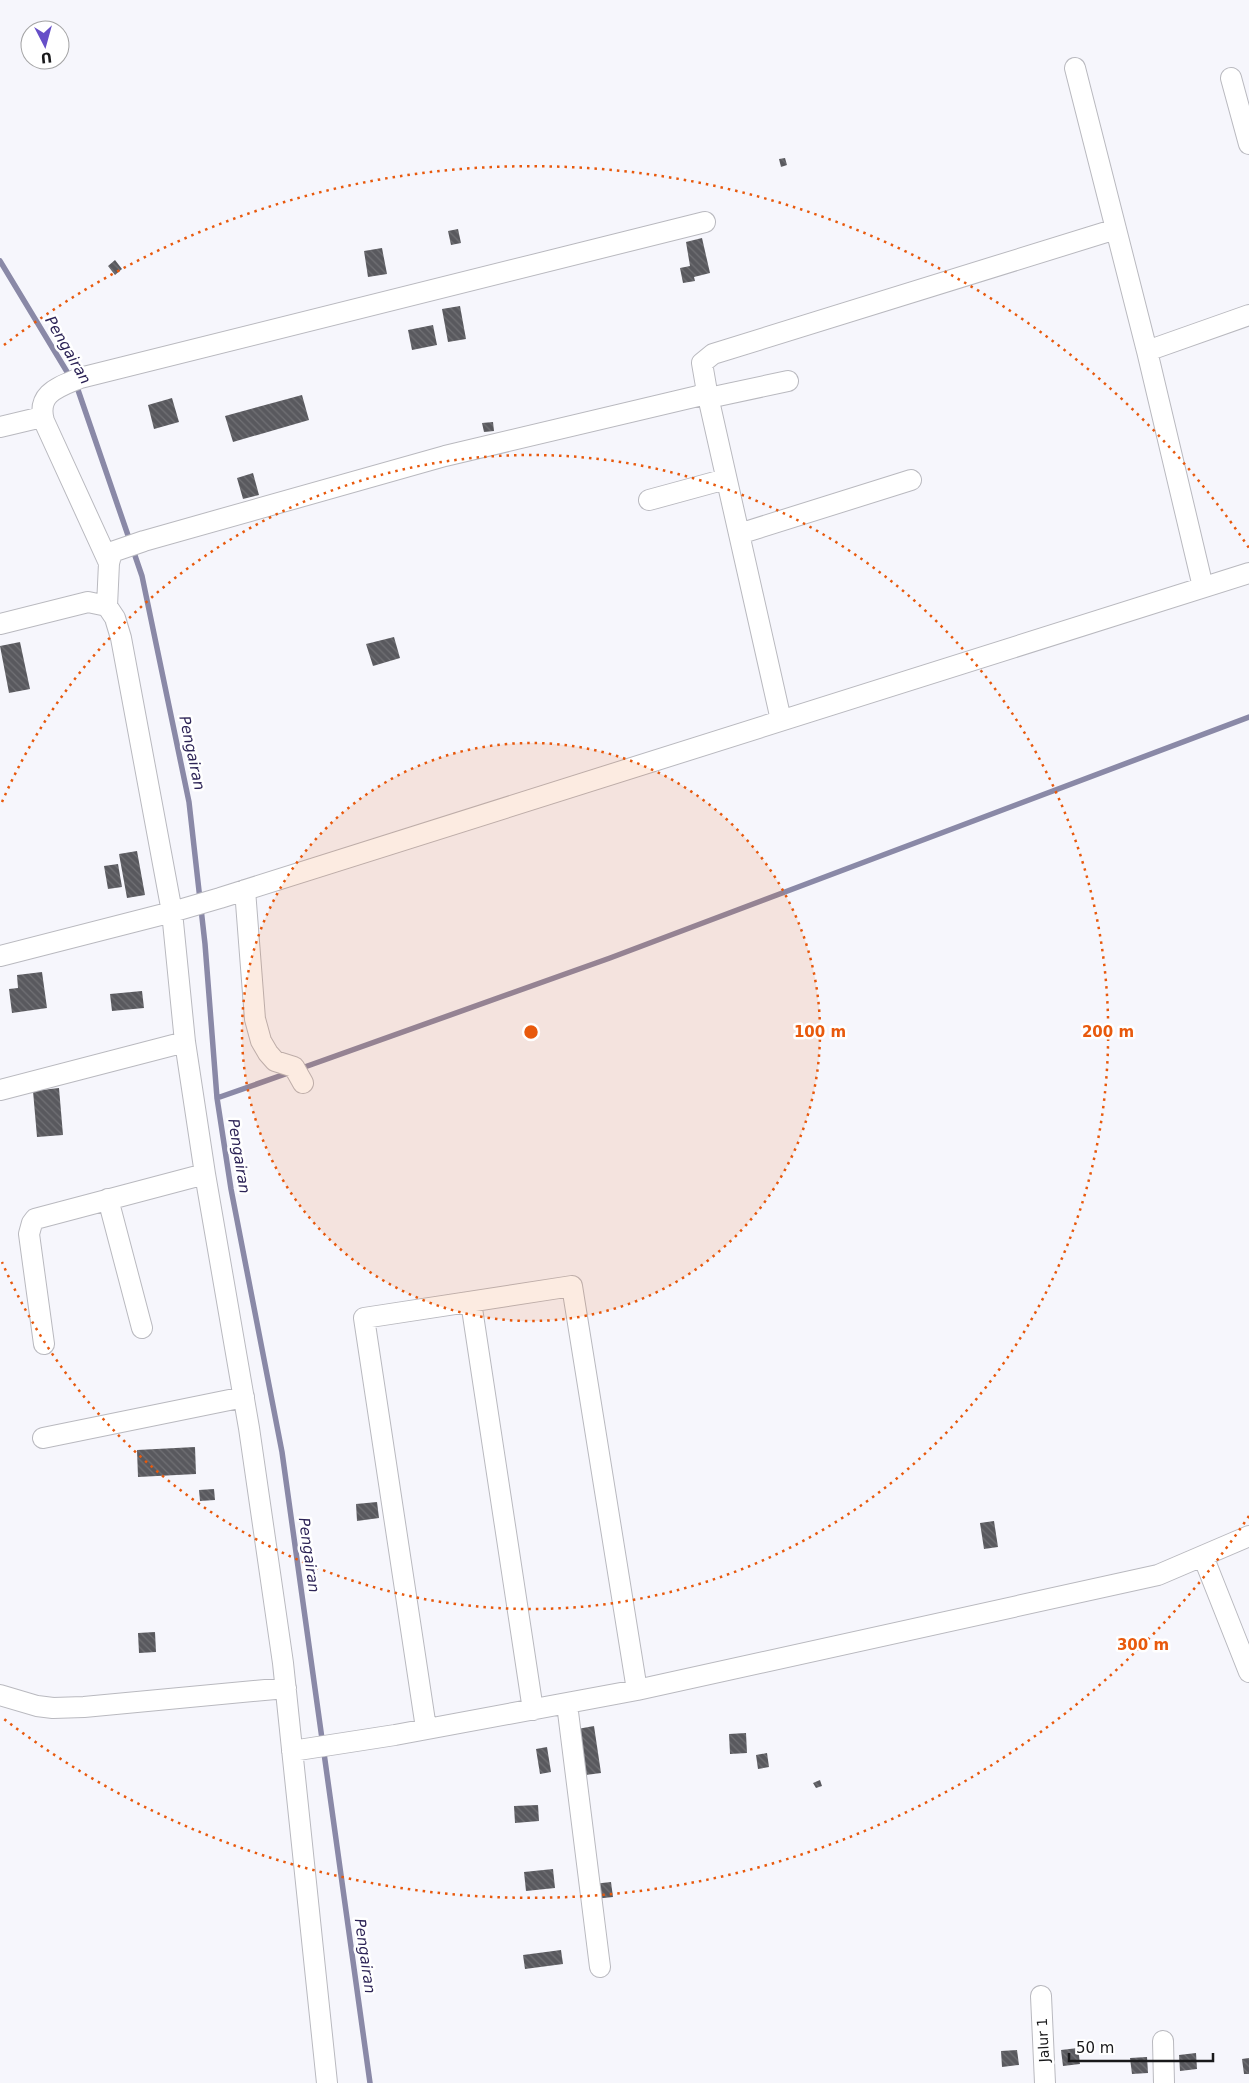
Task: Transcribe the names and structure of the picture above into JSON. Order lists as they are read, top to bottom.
{
  "streets": {
    "street": ["Jalur 1"]
  },
  "water": ["Pengairan"],
  "scale_bar": "50 m",
  "north": "bottom",
  "rings": ["100 m", "200 m", "300 m"]
}
